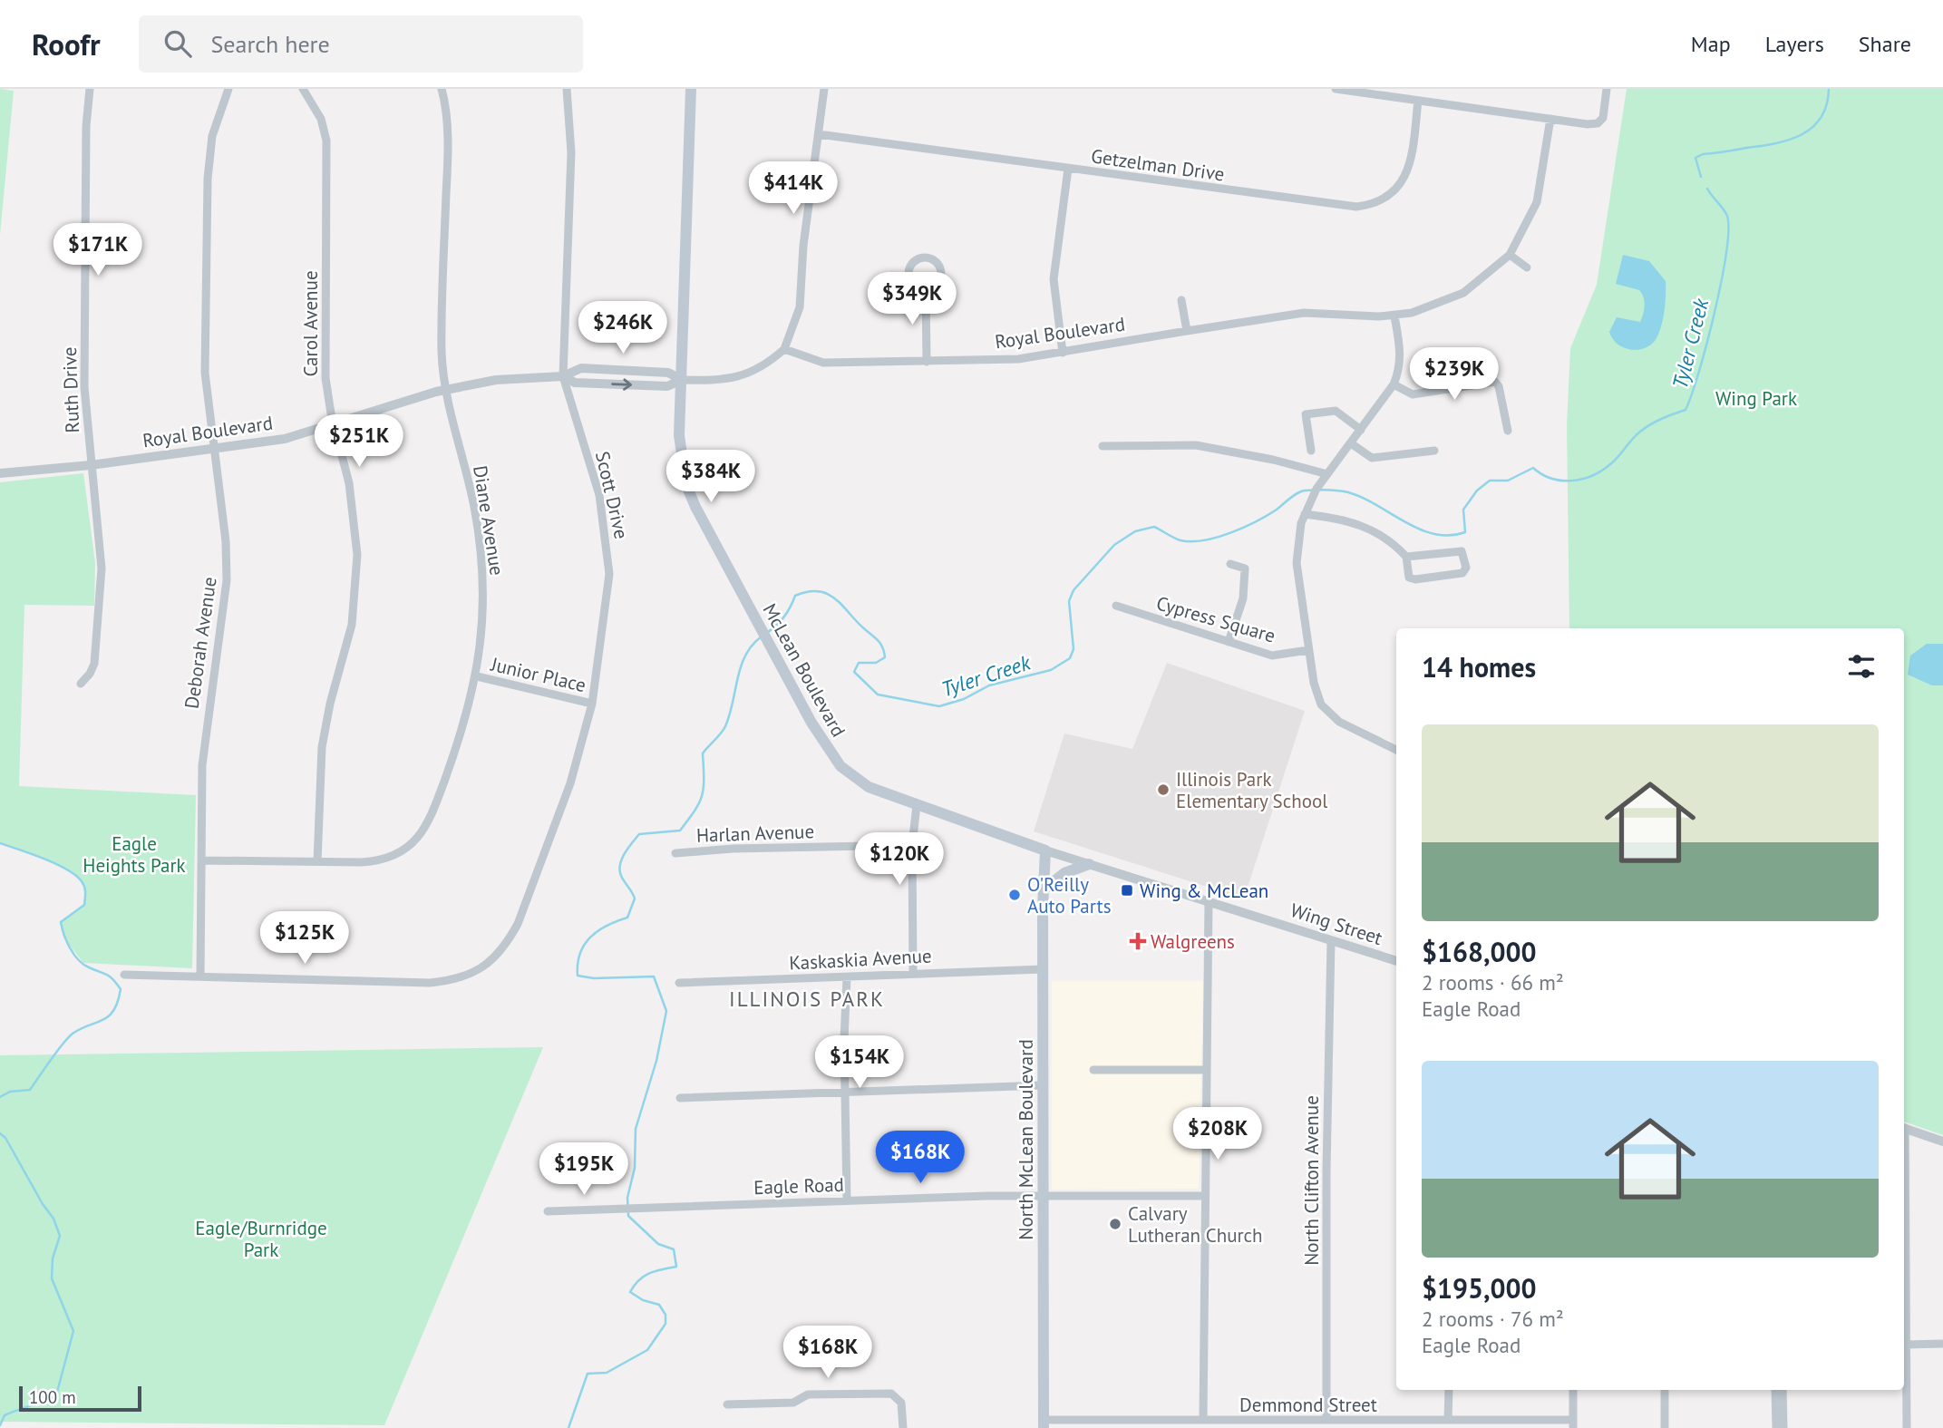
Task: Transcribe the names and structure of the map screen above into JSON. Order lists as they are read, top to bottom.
{
  "streets": {
    "main road": ["McLean Boulevard", "North McLean Boulevard"],
    "street": [
      "Getzelman Drive",
      "Carol Avenue",
      "Royal Boulevard",
      "Ruth Drive",
      "Scott Drive",
      "Diane Avenue",
      "Cypress Square",
      "Deborah Avenue",
      "Junior Place",
      "Harlan Avenue",
      "Wing Street",
      "Kaskaskia Avenue",
      "North Clifton Avenue",
      "Eagle Road",
      "Demmond Street"
    ]
  },
  "crossings": [
    ["Carol Avenue", "Royal Boulevard"],
    ["Carol Avenue", "Diane Avenue"],
    ["Royal Boulevard", "Ruth Drive"],
    ["Royal Boulevard", "Scott Drive"],
    ["Royal Boulevard", "Diane Avenue"],
    ["Royal Boulevard", "Deborah Avenue"],
    ["Royal Boulevard", "McLean Boulevard"],
    ["Scott Drive", "Deborah Avenue"],
    ["Scott Drive", "Junior Place"],
    ["Diane Avenue", "Deborah Avenue"],
    ["Diane Avenue", "Junior Place"],
    ["McLean Boulevard", "Wing Street"],
    ["McLean Boulevard", "North McLean Boulevard"],
    ["Wing Street", "North McLean Boulevard"],
    ["Wing Street", "North Clifton Avenue"],
    ["Kaskaskia Avenue", "North McLean Boulevard"],
    ["North McLean Boulevard", "Eagle Road"],
    ["North McLean Boulevard", "Demmond Street"],
    ["North Clifton Avenue", "Demmond Street"]
  ],
  "districts": ["ILLINOIS PARK"],
  "water": ["Tyler Creek"],
  "parks": ["Wing Park", "Eagle Heights Park", "Eagle/Burnridge Park"],
  "places": {
    "other": ["Illinois Park Elementary School", "O'Reilly Auto Parts", "Calvary Lutheran Church"],
    "transit": ["Wing & McLean"],
    "health": ["Walgreens"]
  },
  "scale_bar": "100 m",
  "page": {
    "header": "Roofr",
    "search": "Search here",
    "nav": ["Map", "Layers", "Share"],
    "price": [
      "$414K",
      "$171K",
      "$349K",
      "$246K",
      "$239K",
      "$251K",
      "$384K",
      "$120K",
      "$125K",
      "$154K",
      "$208K",
      "$168K",
      "$195K",
      "$168K"
    ],
    "heading": "14 homes",
    "list": [
      {
        "name": "$168,000",
        "note": "2 rooms · 66 m² · Eagle Road"
      },
      {
        "name": "$195,000",
        "note": "2 rooms · 76 m² · Eagle Road"
      }
    ],
    "scale": "100 m"
  }
}
